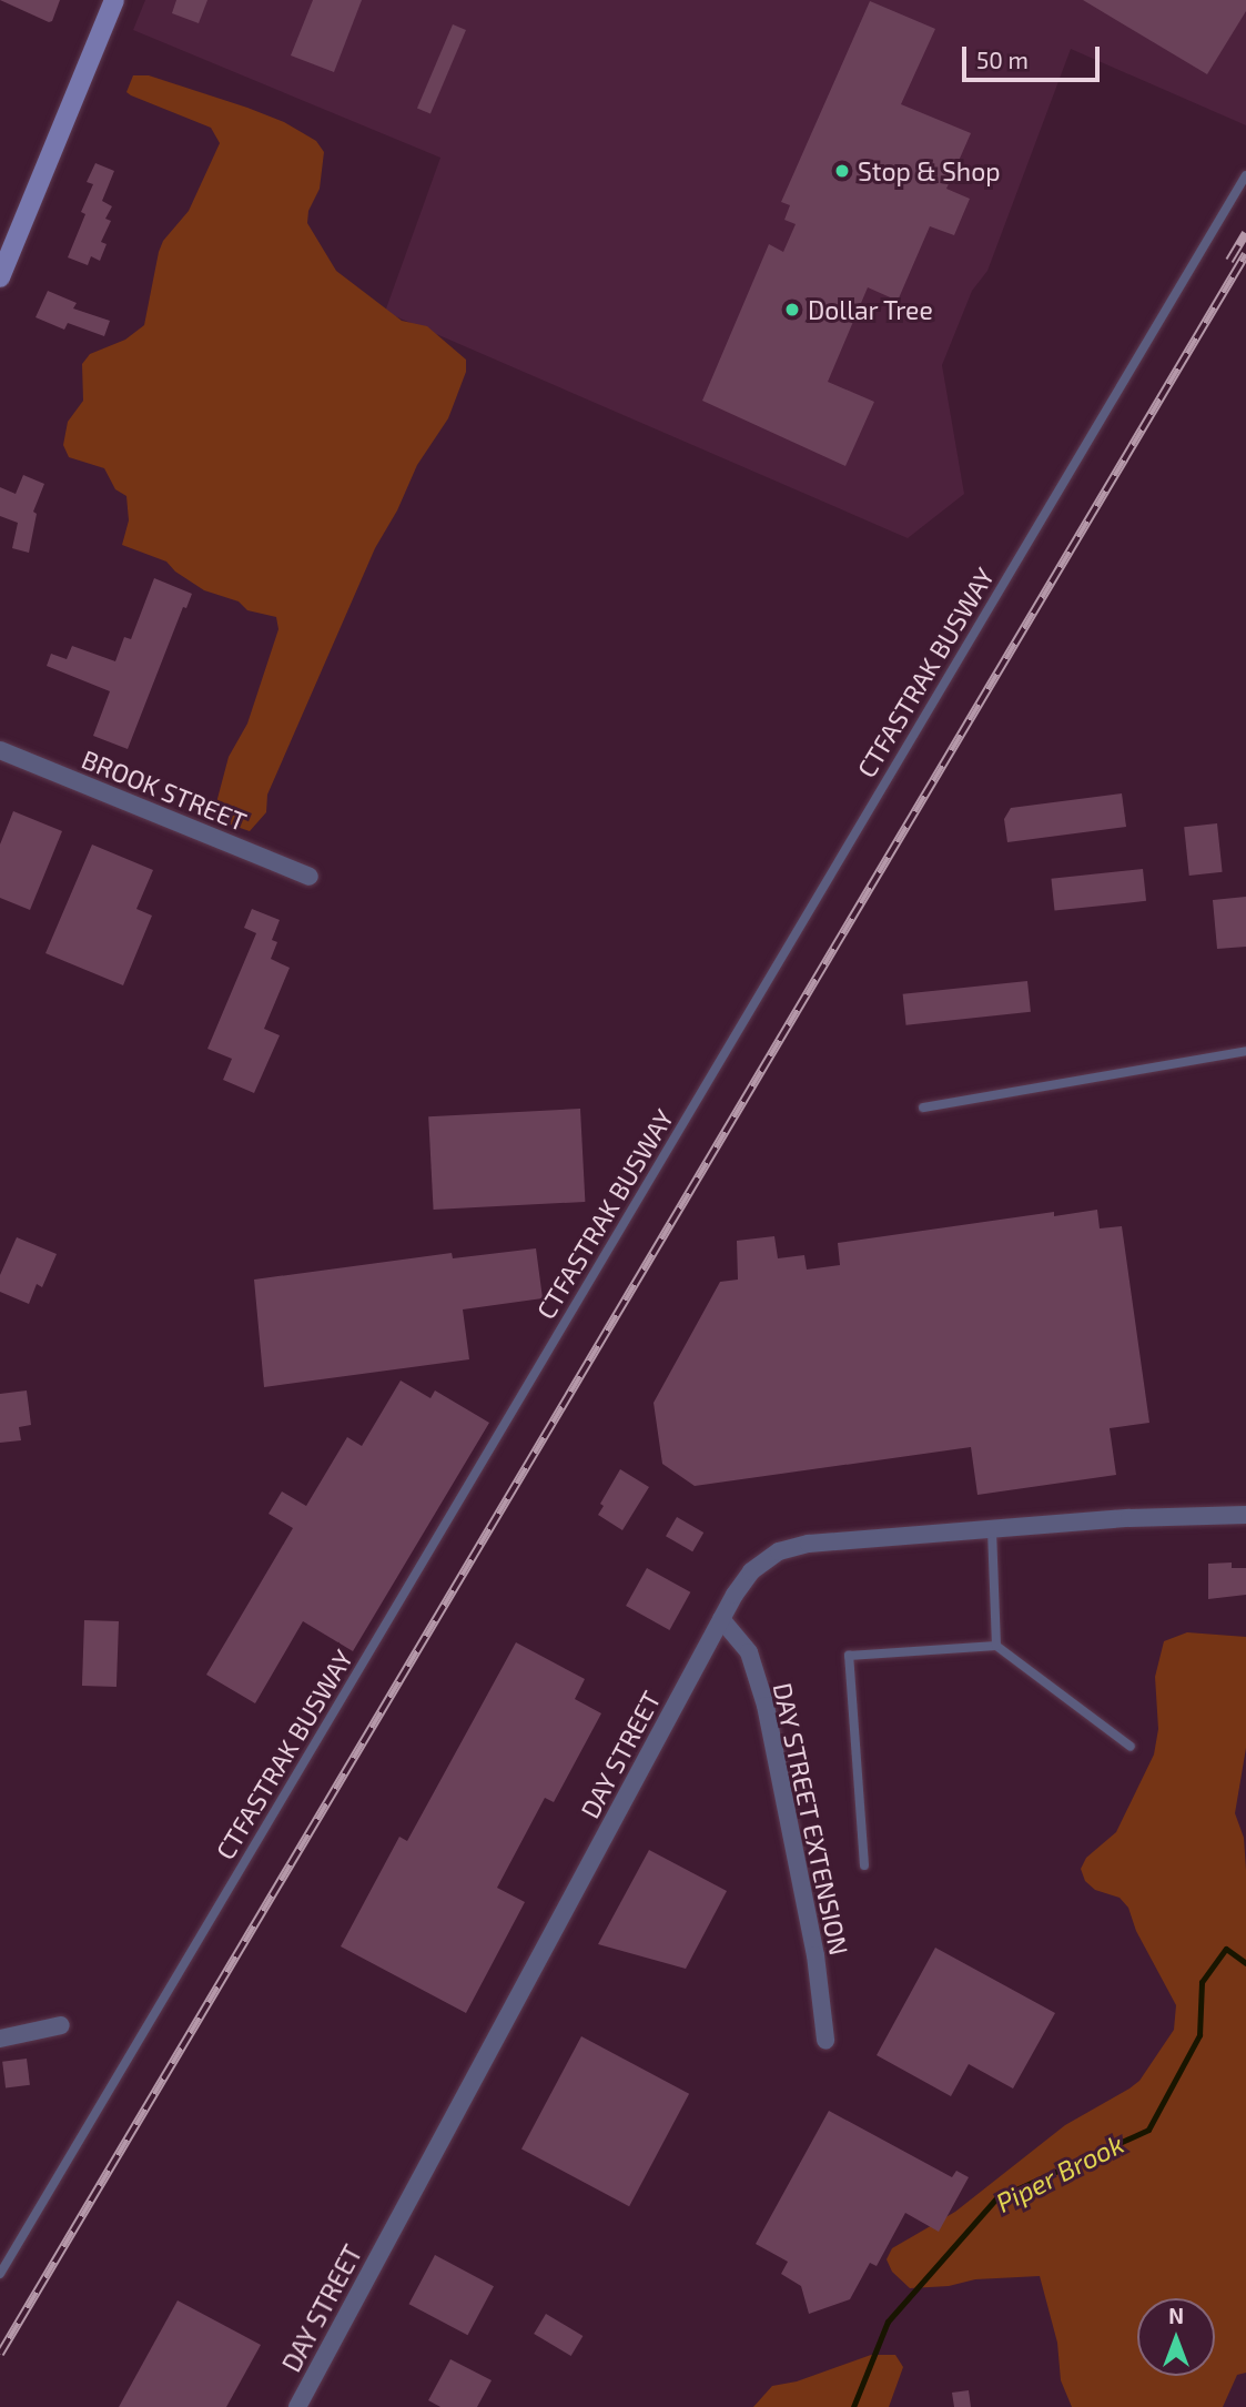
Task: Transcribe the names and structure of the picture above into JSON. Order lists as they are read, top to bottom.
{
  "streets": {
    "street": ["BROOK STREET", "DAY STREET", "DAY STREET EXTENSION"],
    "lane": ["CTFASTRAK BUSWAY"]
  },
  "crossings": [
    ["DAY STREET", "DAY STREET EXTENSION"]
  ],
  "water": ["Piper Brook"],
  "places": ["Stop & Shop", "Dollar Tree"],
  "scale_bar": "50 m",
  "north": "top"
}
